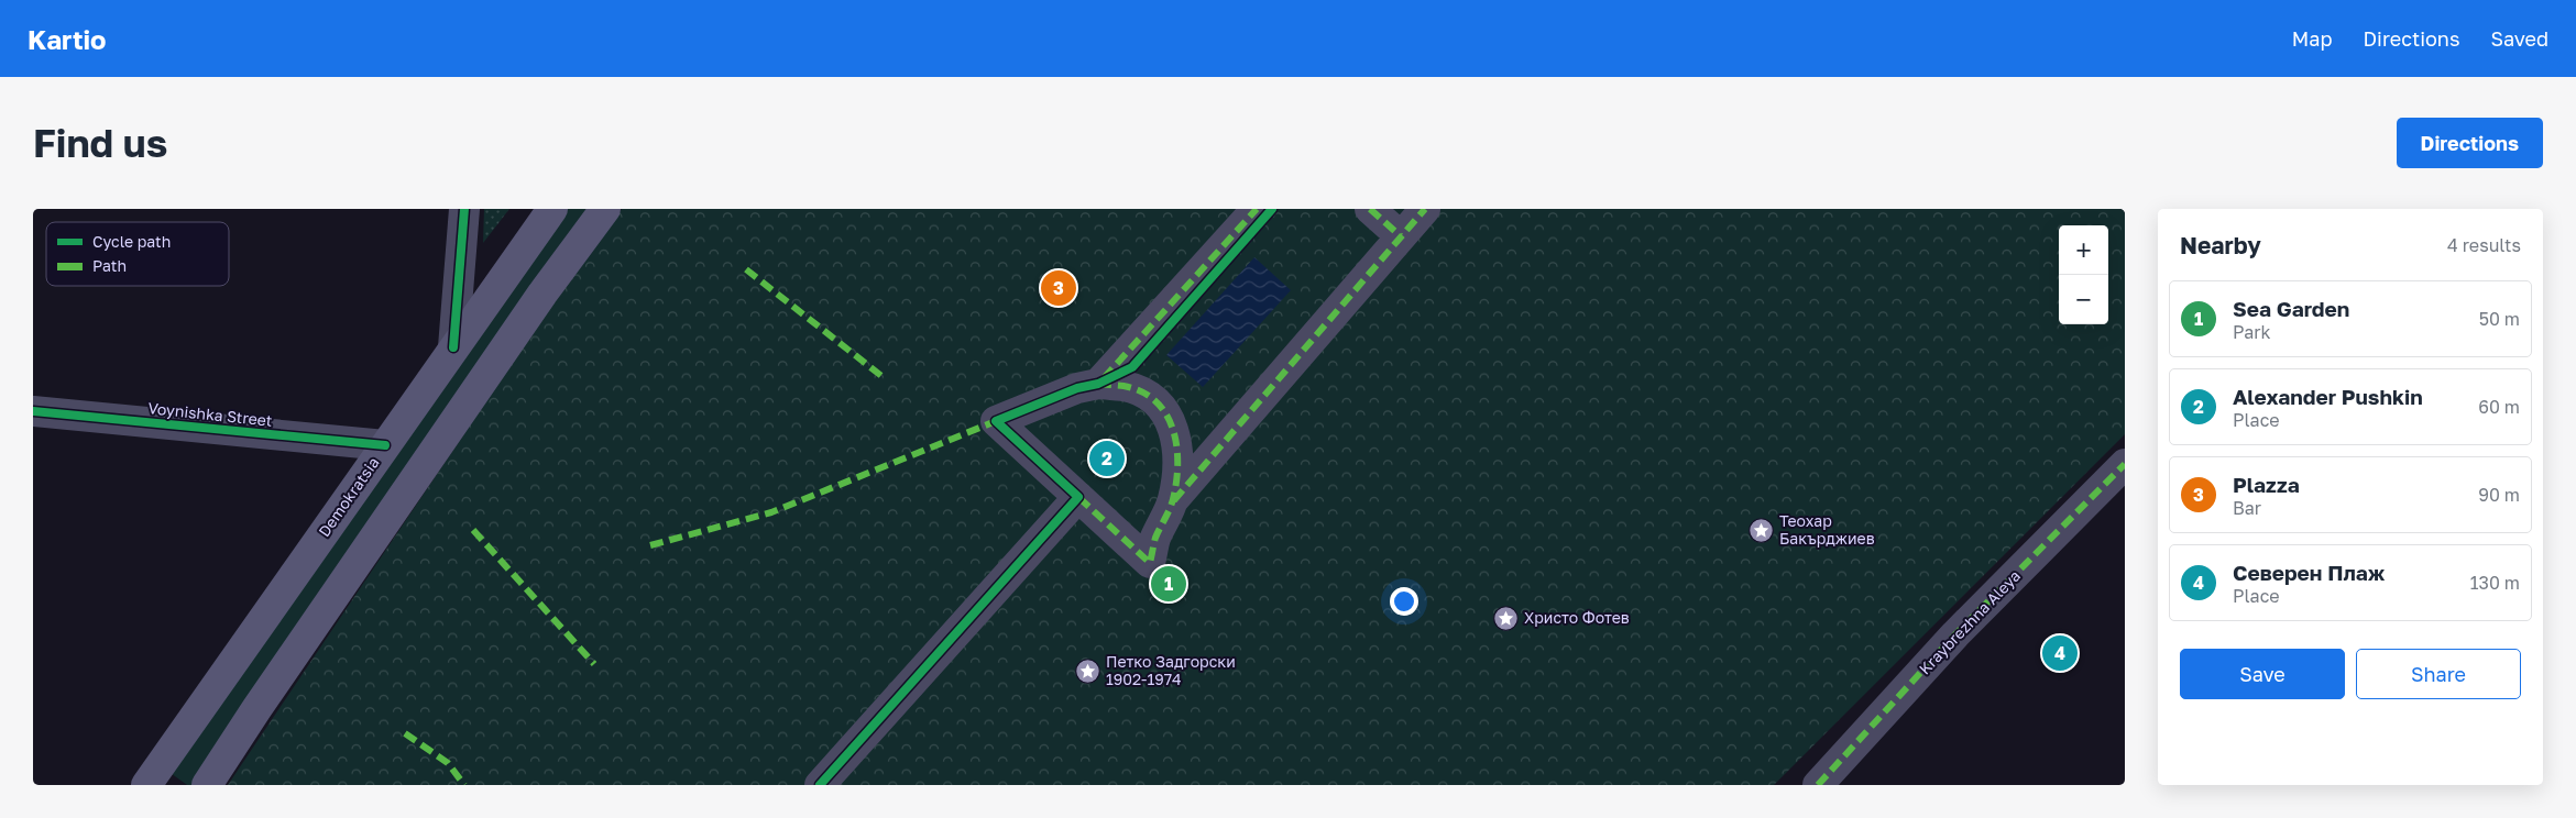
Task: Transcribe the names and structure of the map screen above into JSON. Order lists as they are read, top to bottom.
{
  "streets": {
    "main road": ["Demokratsia"],
    "street": ["Voynishka Street", "Kraybrezhna Aleya"]
  },
  "crossings": [
    ["Voynishka Street", "Demokratsia"]
  ],
  "places": {
    "place": ["Теохар Бакърджиев", "Христо Фотев", "Петко Задгорски 1902-1974"]
  },
  "legend": ["Cycle path", "Path"],
  "page": {
    "header": "Kartio",
    "nav": ["Map", "Directions", "Saved"],
    "buttons": [
      "Directions",
      ["Save", "Share"]
    ],
    "title": "Find us",
    "heading": ["Nearby", "4 results"],
    "map_buttons": ["+", "−"],
    "pins": [
      "3",
      "2",
      "1",
      "4"
    ],
    "list": [
      {
        "mark": "1",
        "name": "Sea Garden",
        "note": "Park",
        "value": "50 m"
      },
      {
        "mark": "2",
        "name": "Alexander Pushkin",
        "note": "Place",
        "value": "60 m"
      },
      {
        "mark": "3",
        "name": "Plazza",
        "note": "Bar",
        "value": "90 m"
      },
      {
        "mark": "4",
        "name": "Северен Плаж",
        "note": "Place",
        "value": "130 m"
      }
    ]
  }
}
